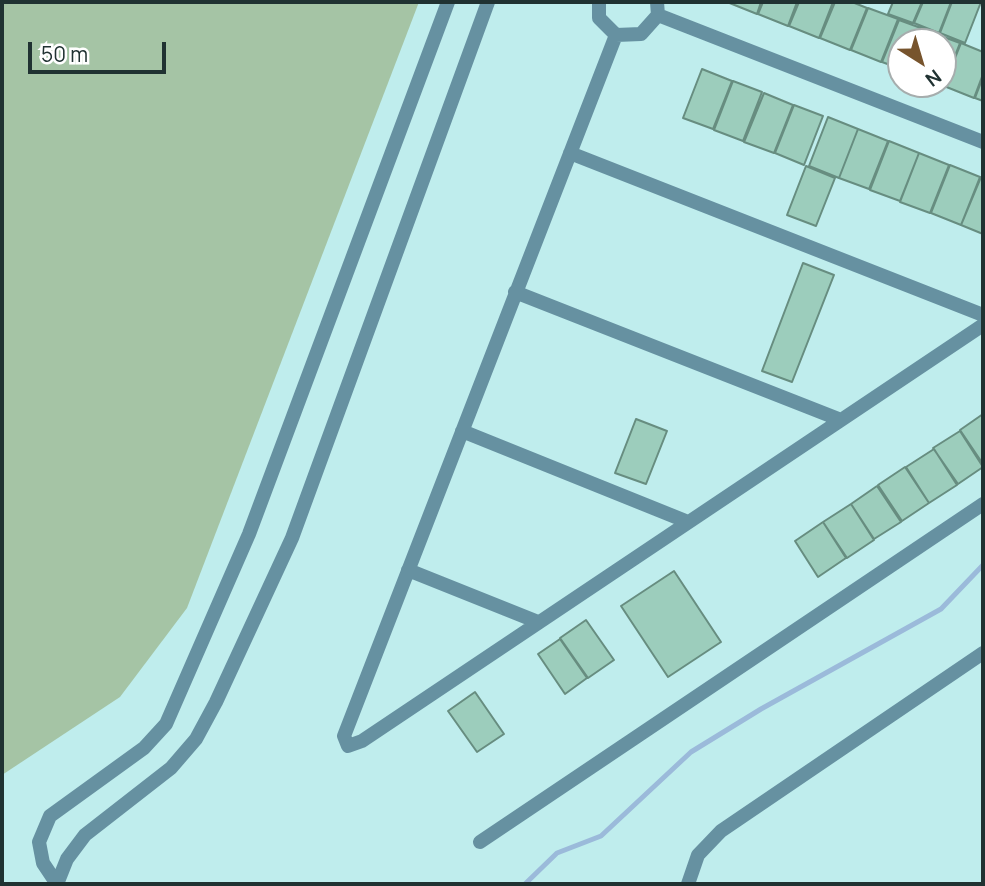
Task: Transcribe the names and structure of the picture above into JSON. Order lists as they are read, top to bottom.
{
  "scale_bar": "50 m",
  "north": "bottom right"
}
